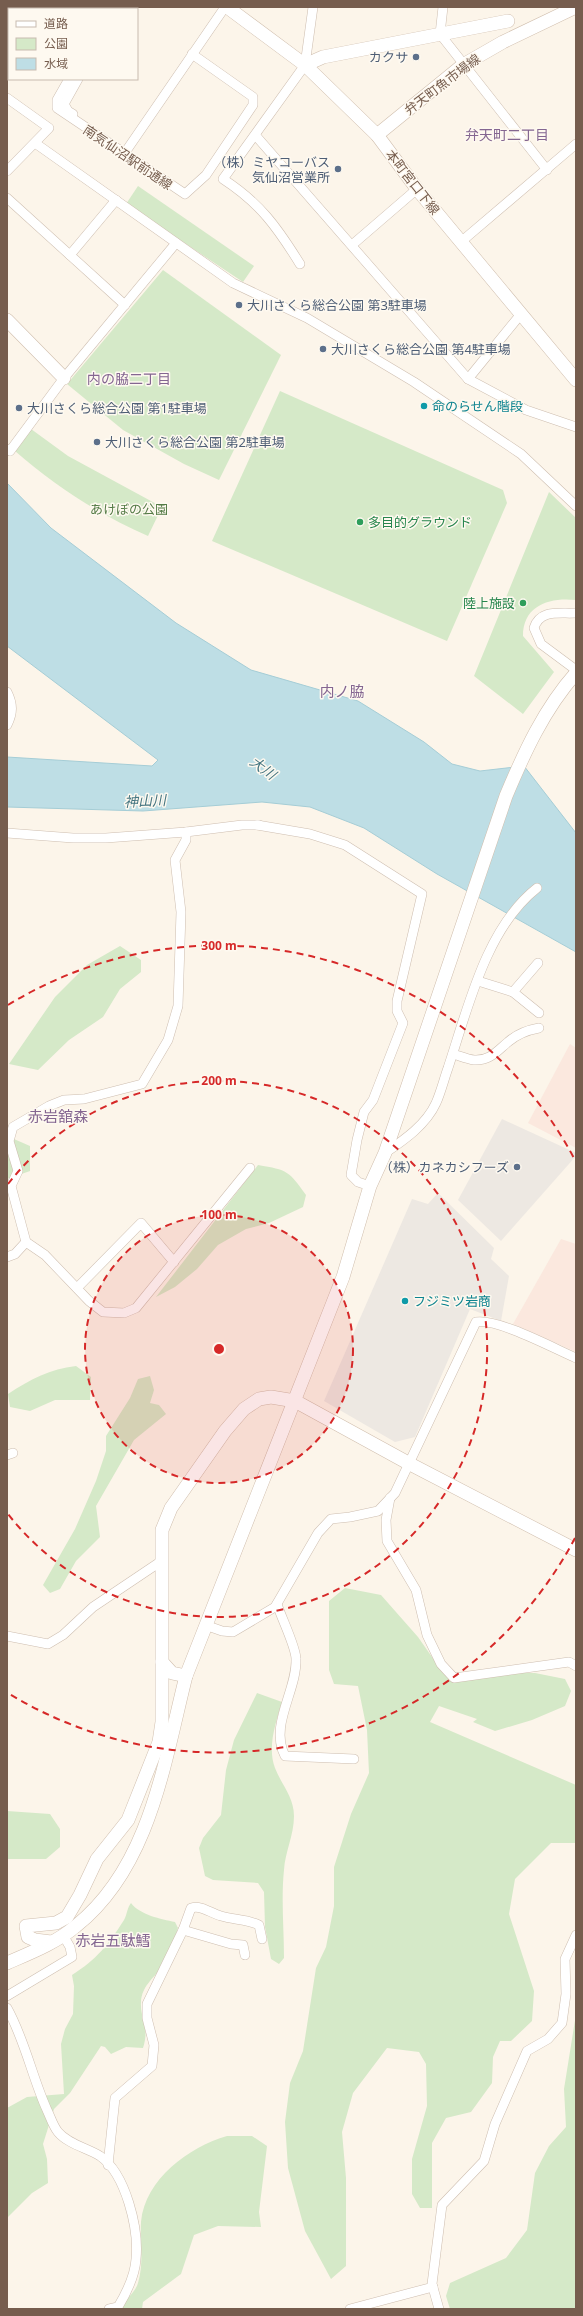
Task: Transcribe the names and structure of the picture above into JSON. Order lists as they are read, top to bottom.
{
  "streets": {
    "street": ["弁天町魚市場線", "南気仙沼駅前通線", "本町宮口下線"]
  },
  "crossings": [
    ["弁天町魚市場線", "本町宮口下線"]
  ],
  "districts": [
    "弁天町二丁目",
    "内の脇二丁目",
    "内ノ脇",
    "赤岩舘森",
    "赤岩五駄鱈"
  ],
  "water": ["大川", "神山川"],
  "parks": ["あけぼの公園"],
  "places": [
    "カクサ",
    "（株）ミヤコーバス 気仙沼営業所",
    "大川さくら総合公園 第3駐車場",
    "大川さくら総合公園 第4駐車場",
    "命のらせん階段",
    "大川さくら総合公園 第1駐車場",
    "大川さくら総合公園 第2駐車場",
    "多目的グラウンド",
    "陸上施設",
    "（株）カネカシフーズ",
    "フジミツ岩商"
  ],
  "legend": ["道路", "公園", "水域"],
  "rings": ["300 m", "200 m", "100 m"]
}
